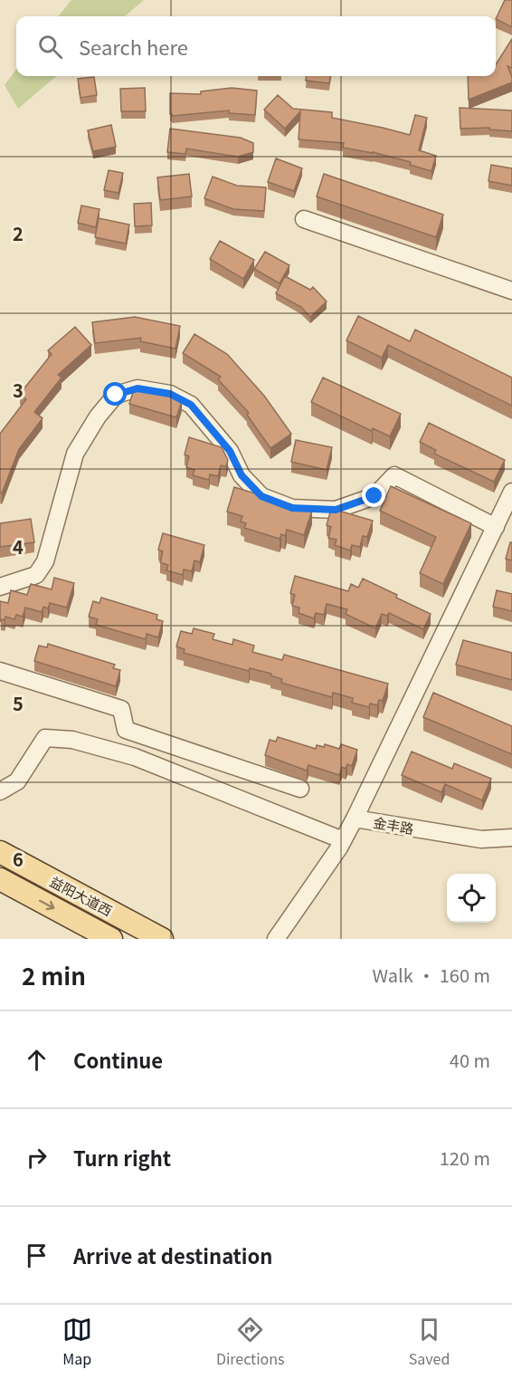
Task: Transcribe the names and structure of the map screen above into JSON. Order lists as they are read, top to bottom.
{
  "streets": {
    "main road": ["益阳大道西"],
    "street": ["金丰路"]
  },
  "page": {
    "search": "Search here",
    "heading": ["2 min", "Walk · 160 m"],
    "list": [
      ["Continue", "40 m"],
      ["Turn right", "120 m"],
      "Arrive at destination"
    ],
    "nav": ["Map", "Directions", "Saved"]
  },
  "grid": {
    "rows": [
      "2",
      "3",
      "4",
      "5",
      "6"
    ]
  }
}
